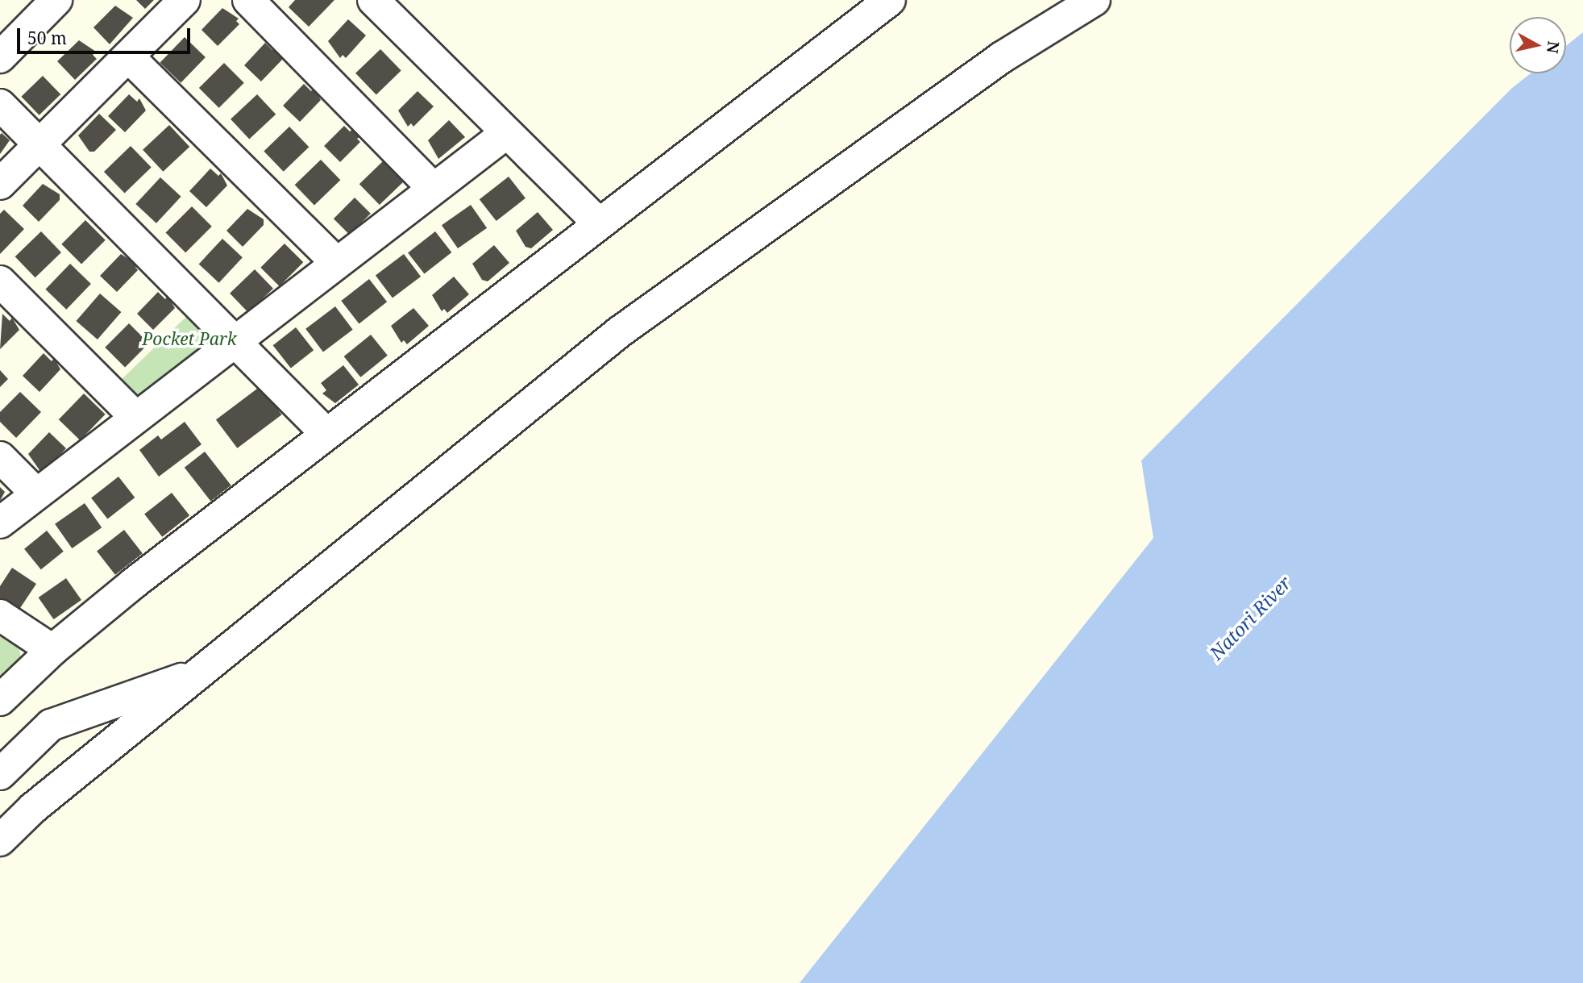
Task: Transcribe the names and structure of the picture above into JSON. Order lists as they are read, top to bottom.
{
  "water": ["Natori River"],
  "parks": ["Pocket Park"],
  "scale_bar": "50 m",
  "north": "right"
}
